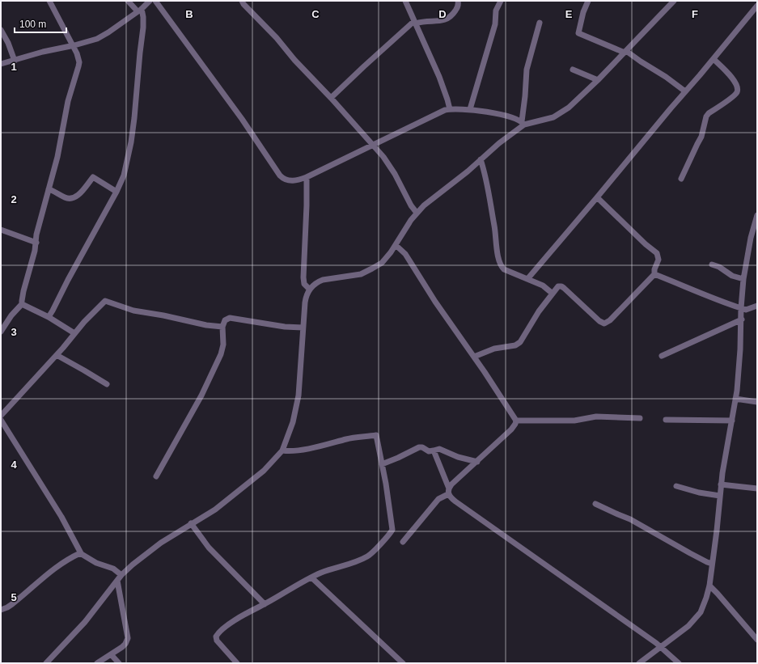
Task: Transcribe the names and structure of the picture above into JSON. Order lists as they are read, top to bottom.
{
  "scale_bar": "100 m",
  "grid": {
    "columns": [
      "B",
      "C",
      "D",
      "E",
      "F"
    ],
    "rows": [
      "1",
      "2",
      "3",
      "4",
      "5"
    ]
  }
}
